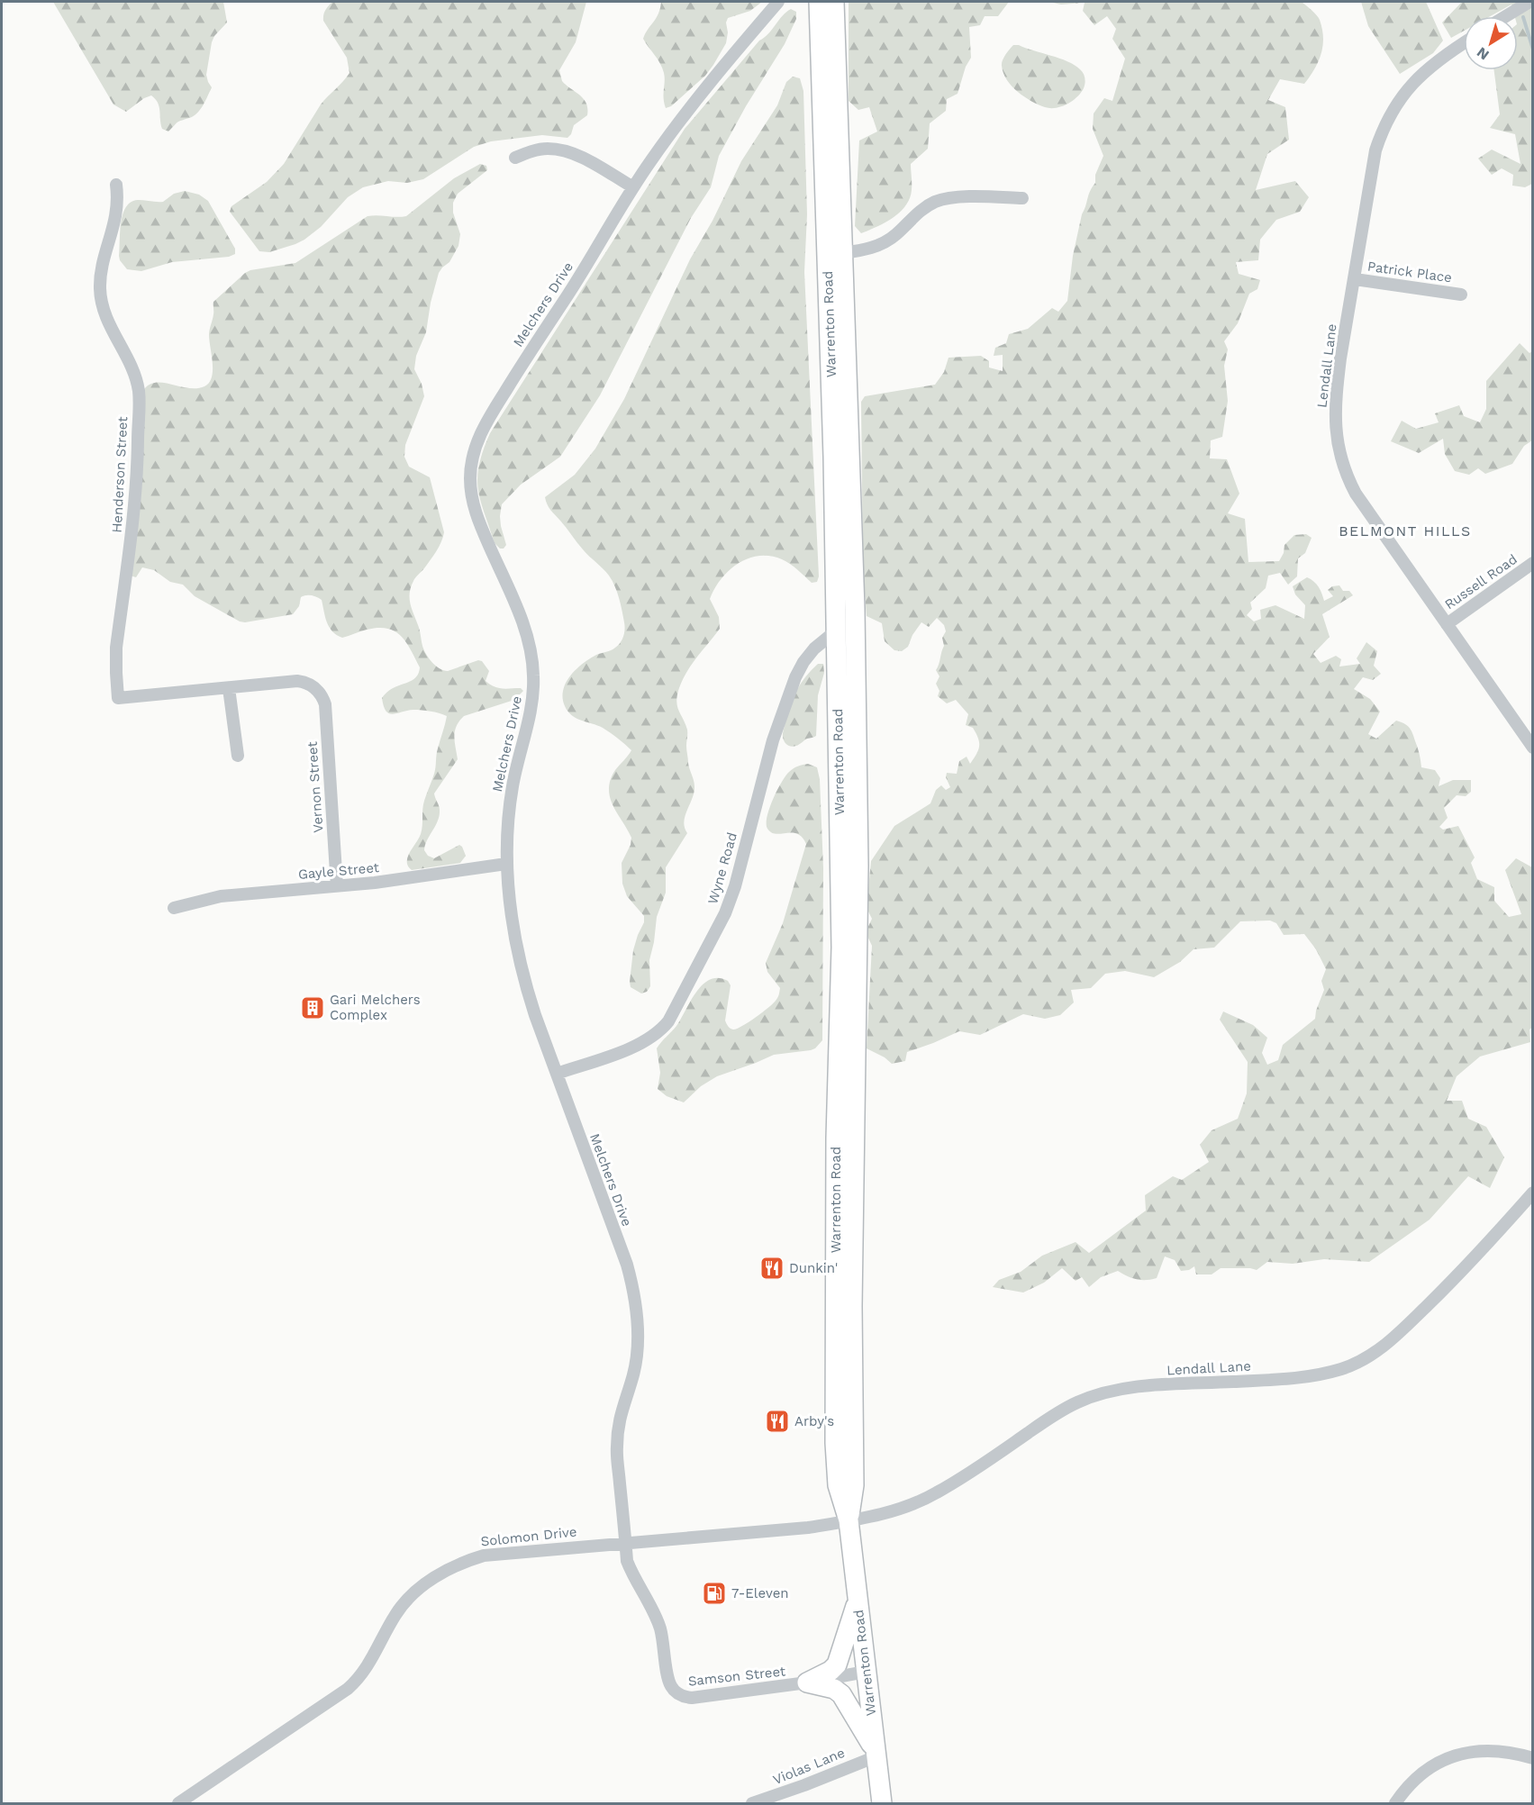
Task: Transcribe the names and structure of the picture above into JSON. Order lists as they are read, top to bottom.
{
  "streets": {
    "main road": ["Warrenton Road"],
    "street": [
      "Patrick Place",
      "Melchers Drive",
      "Lendall Lane",
      "Henderson Street",
      "Russell Road",
      "Vernon Street",
      "Wyne Road",
      "Gayle Street",
      "Solomon Drive",
      "Samson Street",
      "Violas Lane"
    ]
  },
  "crossings": [
    ["Patrick Place", "Lendall Lane"],
    ["Melchers Drive", "Wyne Road"],
    ["Melchers Drive", "Gayle Street"],
    ["Melchers Drive", "Solomon Drive"],
    ["Melchers Drive", "Samson Street"],
    ["Warrenton Road", "Lendall Lane"],
    ["Warrenton Road", "Wyne Road"],
    ["Warrenton Road", "Solomon Drive"],
    ["Warrenton Road", "Samson Street"],
    ["Warrenton Road", "Violas Lane"],
    ["Lendall Lane", "Russell Road"],
    ["Lendall Lane", "Solomon Drive"],
    ["Henderson Street", "Vernon Street"],
    ["Vernon Street", "Gayle Street"],
    ["Solomon Drive", "Samson Street"]
  ],
  "districts": ["BELMONT HILLS"],
  "places": {
    "building": ["Gari Melchers Complex"],
    "restaurant": ["Dunkin'", "Arby's"],
    "fuel station": ["7-Eleven"]
  },
  "north": "bottom left"
}
